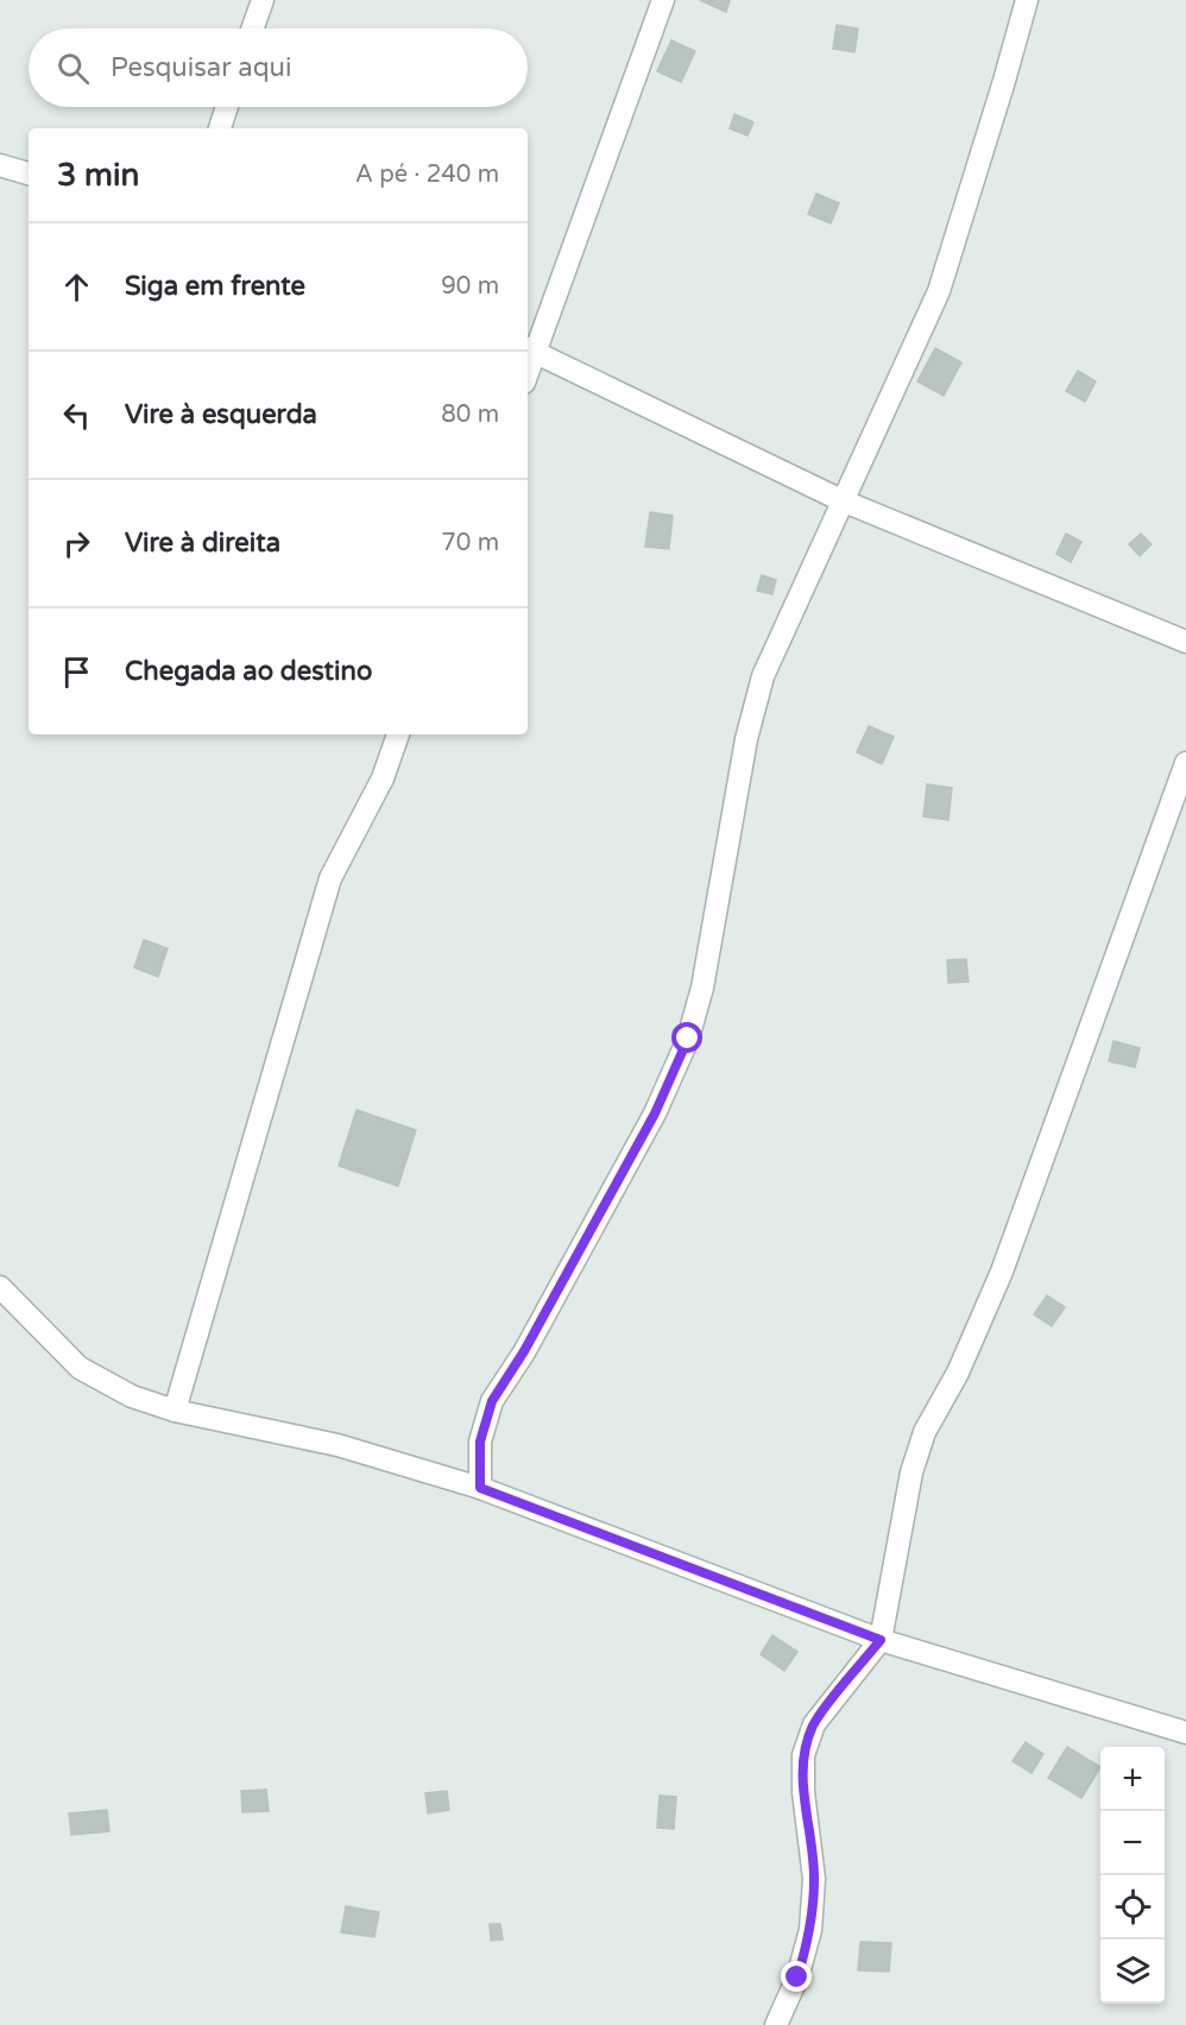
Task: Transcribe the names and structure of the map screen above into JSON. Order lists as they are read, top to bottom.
{
  "page": {
    "search": "Pesquisar aqui",
    "heading": ["3 min", "A pé · 240 m"],
    "list": [
      ["Siga em frente", "90 m"],
      ["Vire à esquerda", "80 m"],
      ["Vire à direita", "70 m"],
      "Chegada ao destino"
    ],
    "map_buttons": ["+", "−"]
  }
}
